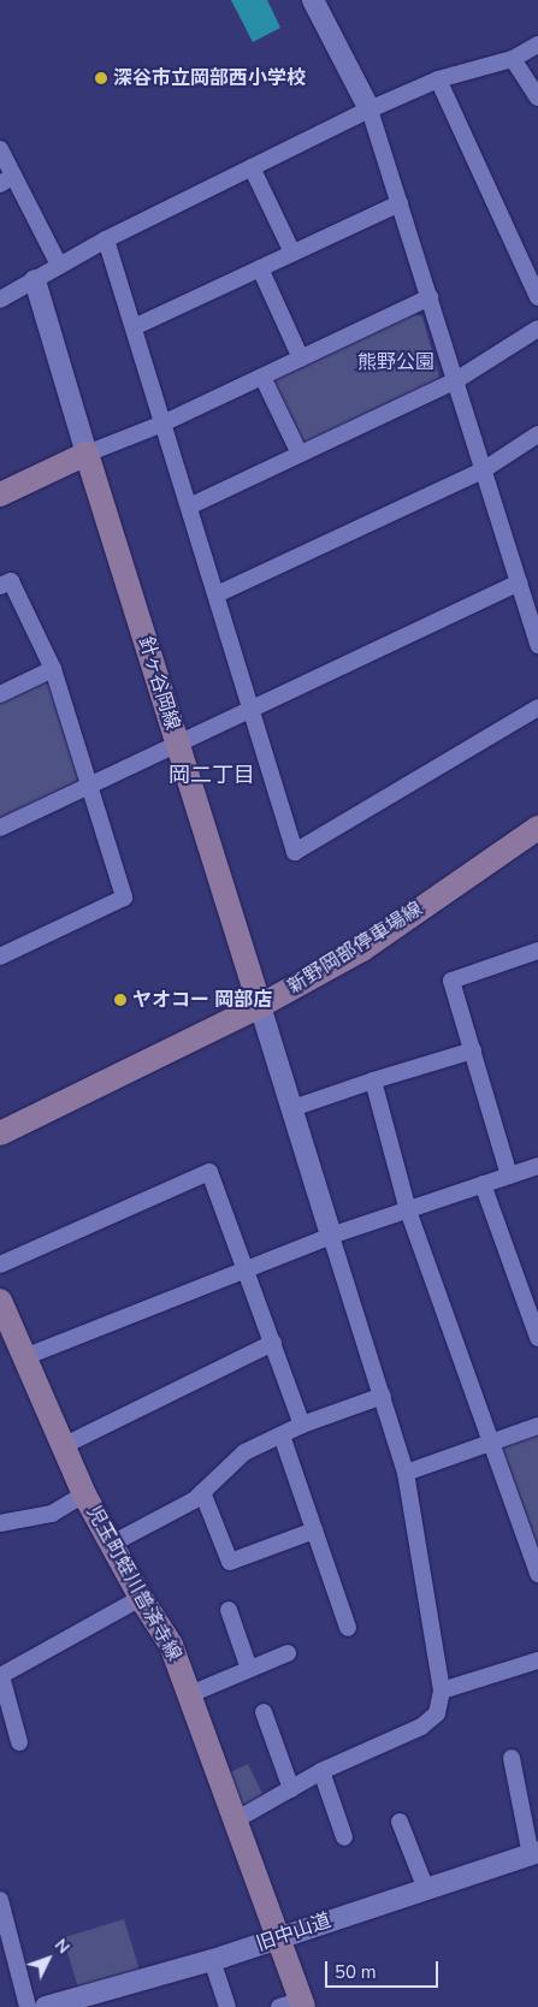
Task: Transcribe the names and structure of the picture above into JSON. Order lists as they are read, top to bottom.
{
  "streets": {
    "main road": ["針ヶ谷岡線", "新野岡部停車場線", "児玉町蛭川普済寺線"],
    "street": ["旧中山道"]
  },
  "crossings": [
    ["針ヶ谷岡線", "新野岡部停車場線"],
    ["児玉町蛭川普済寺線", "旧中山道"]
  ],
  "districts": ["岡二丁目"],
  "parks": ["熊野公園"],
  "places": ["深谷市立岡部西小学校", "ヤオコー 岡部店"],
  "scale_bar": "50 m",
  "north": "top right"
}
